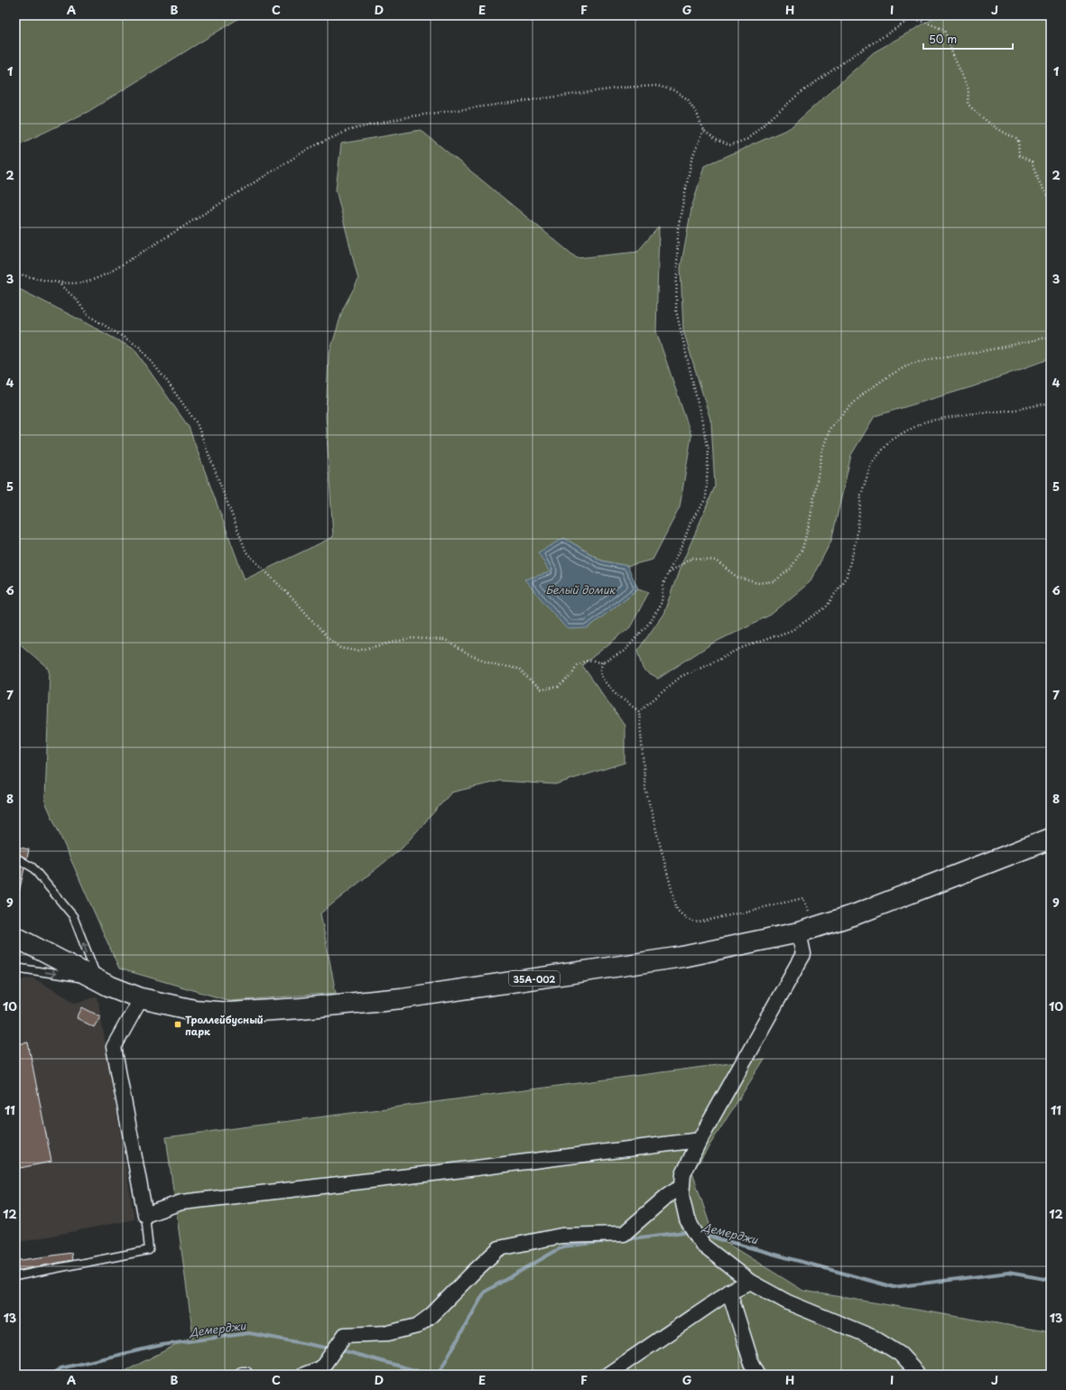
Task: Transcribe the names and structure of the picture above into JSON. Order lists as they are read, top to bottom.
{
  "streets": {
    "highway": ["35А-002"]
  },
  "water": ["Белый домик", "Демерджи"],
  "places": {
    "transit": ["Троллейбусный парк"]
  },
  "scale_bar": "50 m",
  "grid": {
    "columns": [
      "A",
      "B",
      "C",
      "D",
      "E",
      "F",
      "G",
      "H",
      "I",
      "J"
    ],
    "rows": [
      "1",
      "2",
      "3",
      "4",
      "5",
      "6",
      "7",
      "8",
      "9",
      "10",
      "11",
      "12",
      "13"
    ]
  }
}
